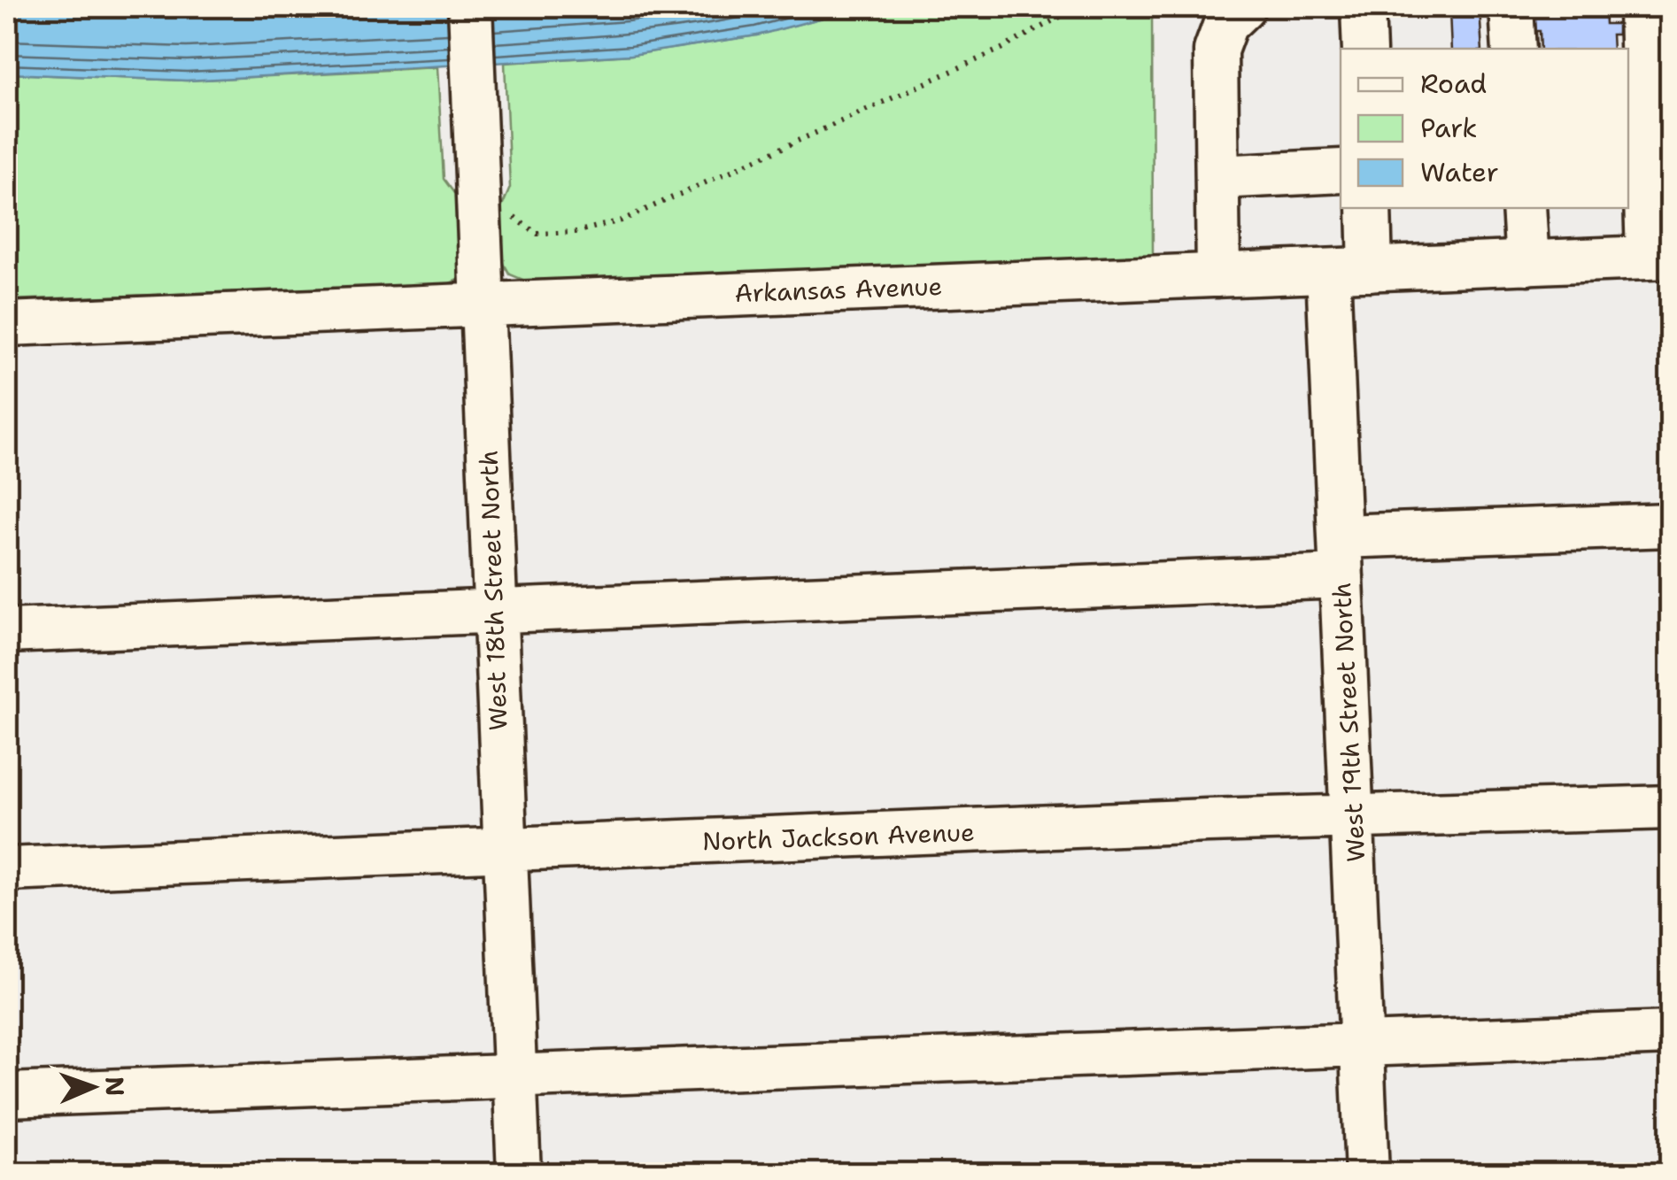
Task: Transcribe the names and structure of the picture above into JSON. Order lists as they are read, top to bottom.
{
  "streets": {
    "street": [
      "Arkansas Avenue",
      "West 18th Street North",
      "West 19th Street North",
      "North Jackson Avenue"
    ]
  },
  "crossings": [
    ["Arkansas Avenue", "West 18th Street North"],
    ["Arkansas Avenue", "West 19th Street North"],
    ["West 18th Street North", "North Jackson Avenue"],
    ["West 19th Street North", "North Jackson Avenue"]
  ],
  "legend": ["Road", "Park", "Water"],
  "north": "right"
}
